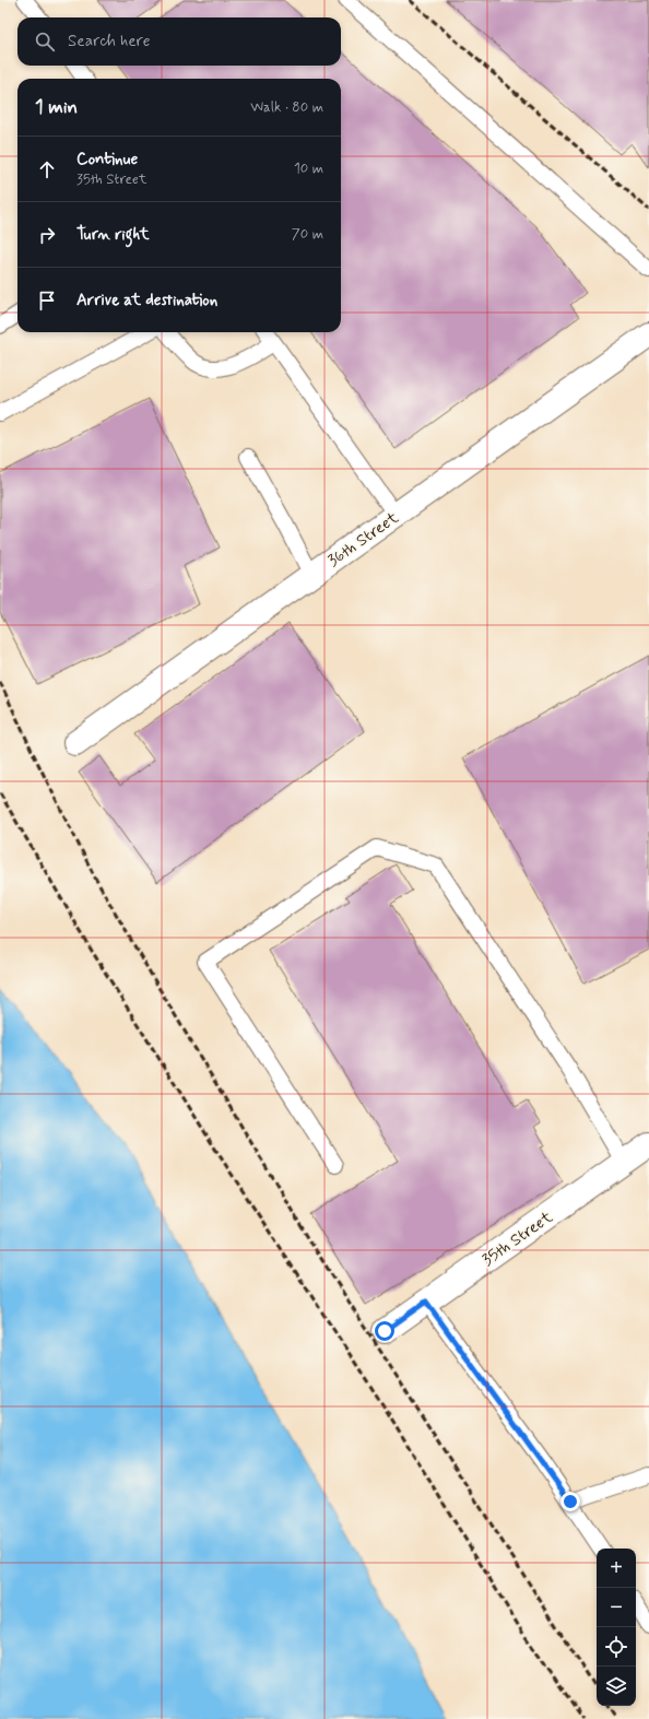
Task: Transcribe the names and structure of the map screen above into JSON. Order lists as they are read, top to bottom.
{
  "streets": {
    "street": ["36th Street", "35th Street"]
  },
  "page": {
    "search": "Search here",
    "heading": ["1 min", "Walk · 80 m"],
    "list": [
      ["Continue", "35th Street", "10 m"],
      ["Turn right", "70 m"],
      "Arrive at destination"
    ],
    "map_buttons": ["+", "−"]
  }
}
